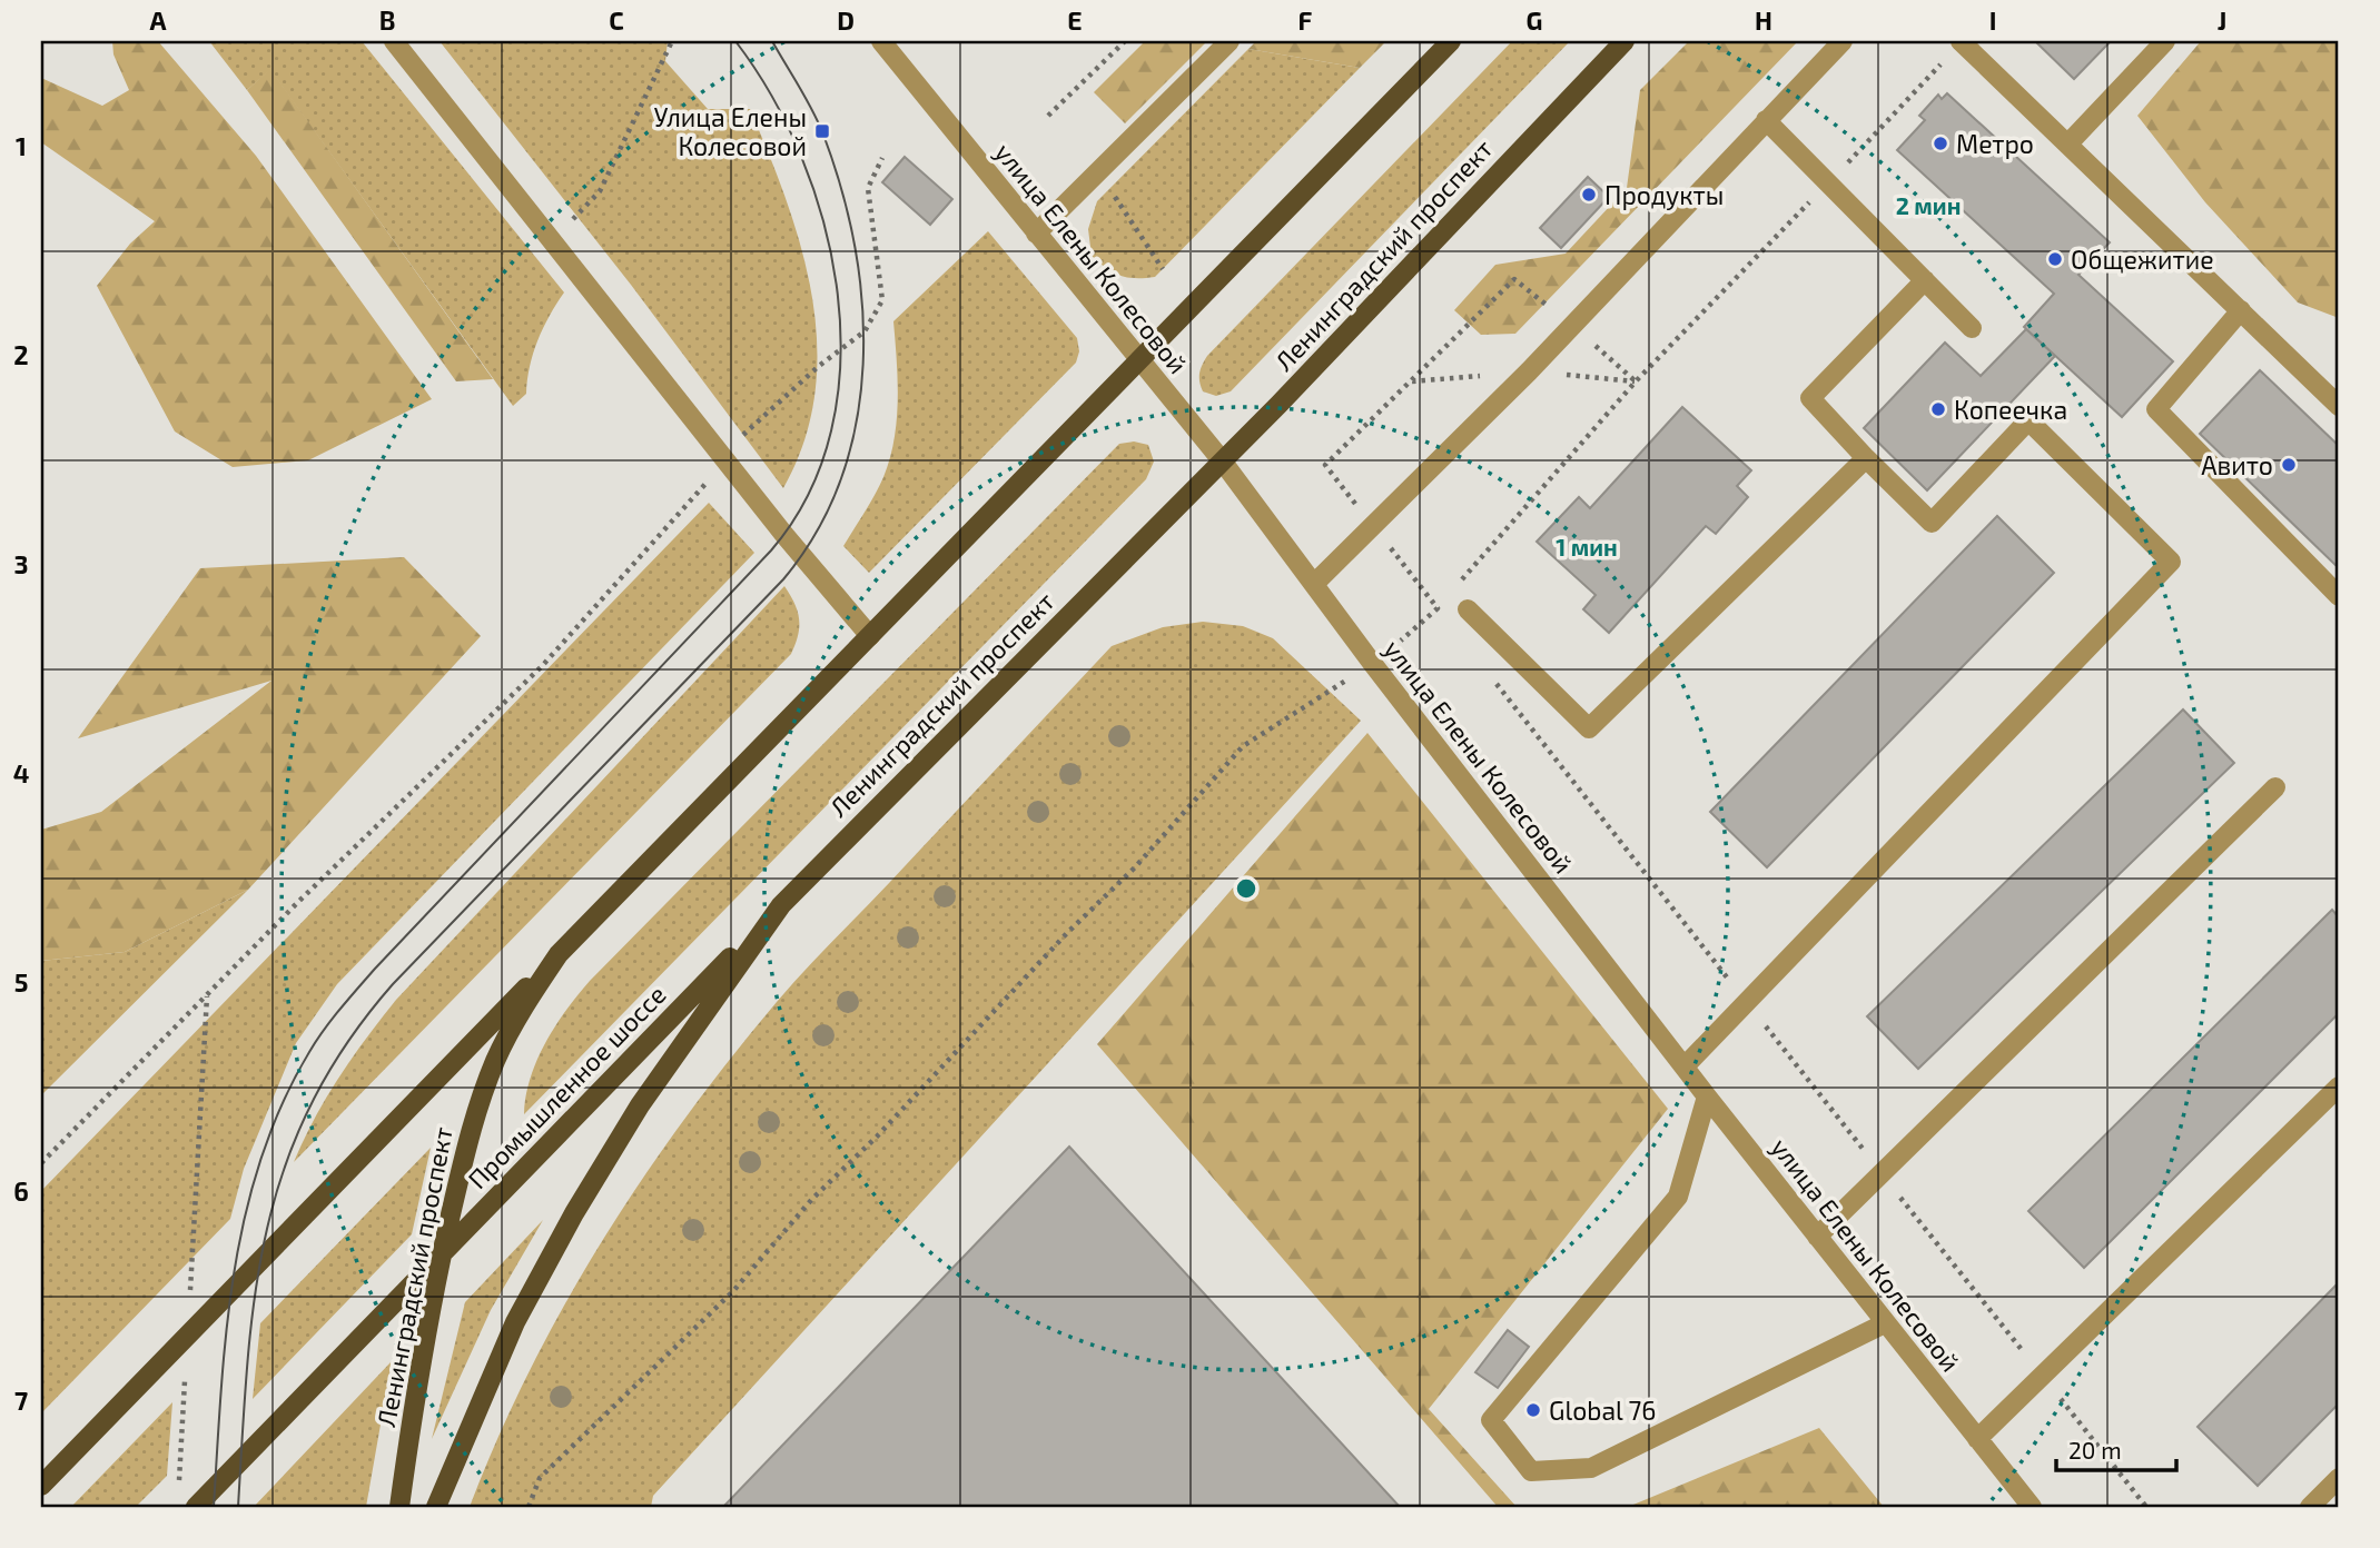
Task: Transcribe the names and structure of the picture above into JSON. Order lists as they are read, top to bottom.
{
  "streets": {
    "main road": ["Ленинградский проспект", "Промышленное шоссе"],
    "street": ["улица Елены Колесовой"]
  },
  "crossings": [
    ["Ленинградский проспект", "улица Елены Колесовой"],
    ["Ленинградский проспект", "Промышленное шоссе"]
  ],
  "places": {
    "transit": ["Улица Елены Колесовой"],
    "other": [
      "Метро",
      "Продукты",
      "Общежитие",
      "Копеечка",
      "Авито",
      "Global 76"
    ]
  },
  "scale_bar": "20 m",
  "grid": {
    "columns": [
      "A",
      "B",
      "C",
      "D",
      "E",
      "F",
      "G",
      "H",
      "I",
      "J"
    ],
    "rows": [
      "1",
      "2",
      "3",
      "4",
      "5",
      "6",
      "7"
    ]
  },
  "rings": ["2 мин", "1 мин"]
}
